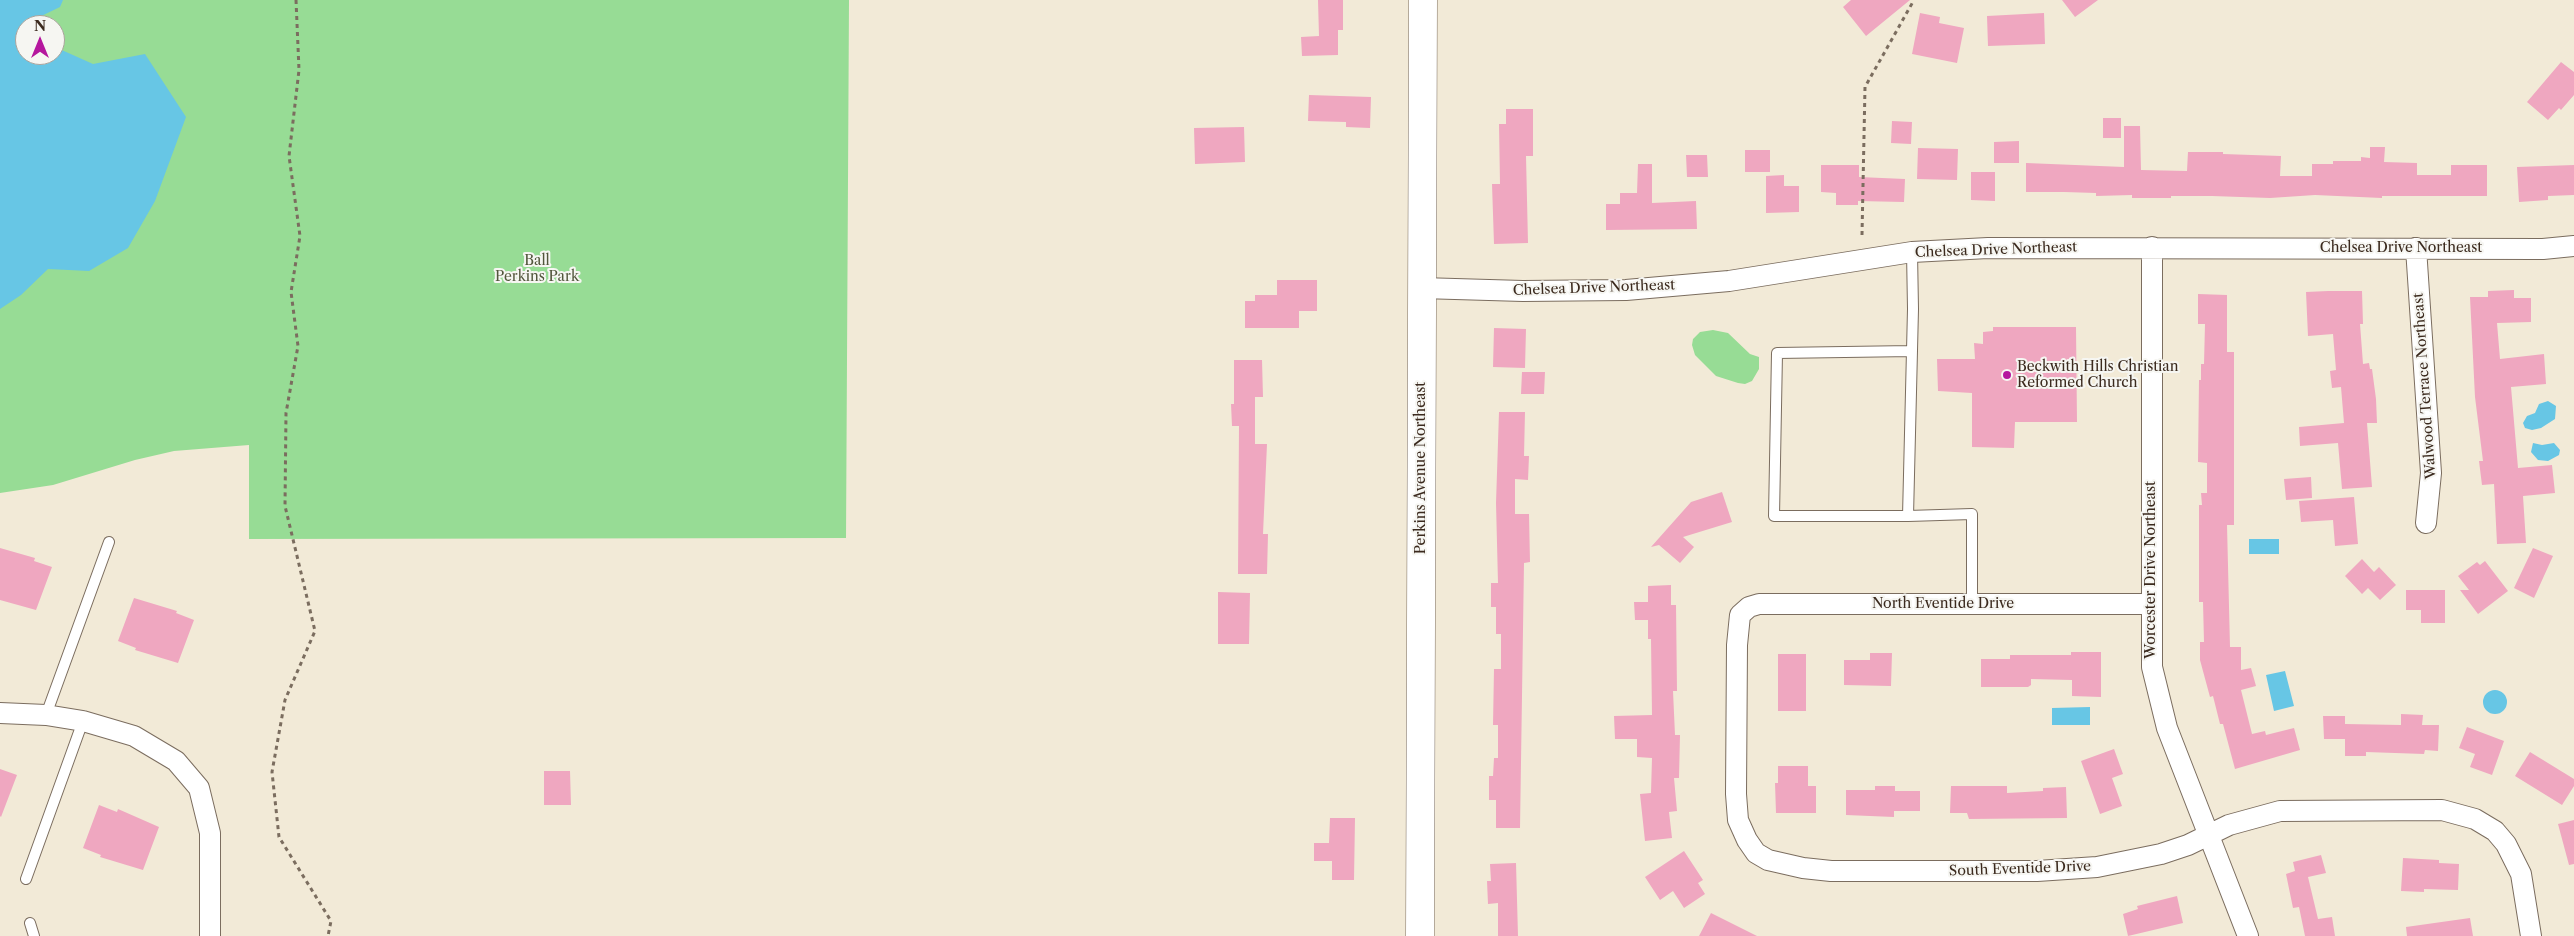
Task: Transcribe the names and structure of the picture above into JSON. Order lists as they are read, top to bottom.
{
  "streets": {
    "street": [
      "Chelsea Drive Northeast",
      "Walwood Terrace Northeast",
      "Perkins Avenue Northeast",
      "Worcester Drive Northeast",
      "North Eventide Drive",
      "South Eventide Drive"
    ]
  },
  "crossings": [
    ["Chelsea Drive Northeast", "Walwood Terrace Northeast"],
    ["Chelsea Drive Northeast", "Perkins Avenue Northeast"],
    ["Chelsea Drive Northeast", "Worcester Drive Northeast"],
    ["Worcester Drive Northeast", "North Eventide Drive"],
    ["Worcester Drive Northeast", "South Eventide Drive"],
    ["North Eventide Drive", "South Eventide Drive"]
  ],
  "parks": ["Ball Perkins Park"],
  "places": ["Beckwith Hills Christian Reformed Church"],
  "north": "top"
}
